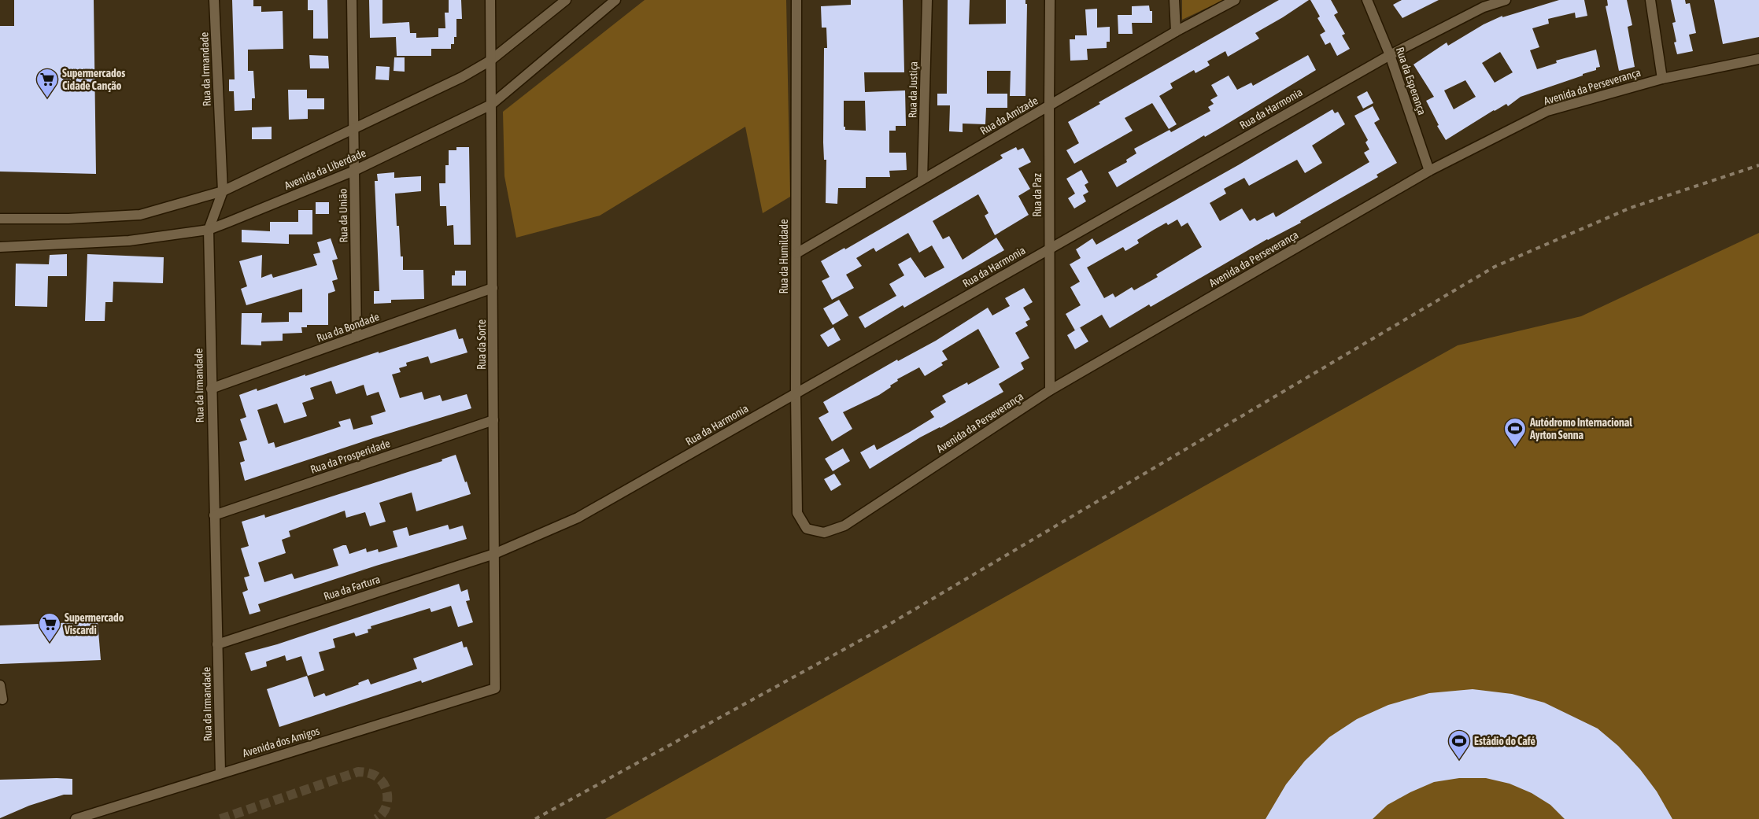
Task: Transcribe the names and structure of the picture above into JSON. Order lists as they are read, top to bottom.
{
  "streets": {
    "street": [
      "Rua da Irmandade",
      "Rua da Esperança",
      "Avenida da Perseverança",
      "Rua da Justiça",
      "Rua da Harmonia",
      "Rua da Amizade",
      "Avenida da Liberdade",
      "Rua da Paz",
      "Rua da União",
      "Rua da Humildade",
      "Rua da Bondade",
      "Rua da Sorte",
      "Rua da Prosperidade",
      "Rua da Fartura",
      "Avenida dos Amigos"
    ]
  },
  "crossings": [
    ["Rua da Irmandade", "Avenida da Liberdade"],
    ["Rua da Irmandade", "Rua da Bondade"],
    ["Rua da Irmandade", "Rua da Prosperidade"],
    ["Rua da Irmandade", "Rua da Fartura"],
    ["Rua da Irmandade", "Avenida dos Amigos"],
    ["Rua da Esperança", "Avenida da Perseverança"],
    ["Rua da Esperança", "Rua da Harmonia"],
    ["Avenida da Perseverança", "Rua da Paz"],
    ["Avenida da Perseverança", "Rua da Humildade"],
    ["Rua da Justiça", "Rua da Amizade"],
    ["Rua da Harmonia", "Rua da Paz"],
    ["Rua da Harmonia", "Rua da Humildade"],
    ["Rua da Harmonia", "Rua da Sorte"],
    ["Rua da Harmonia", "Rua da Fartura"],
    ["Rua da Amizade", "Rua da Paz"],
    ["Rua da Amizade", "Rua da Humildade"],
    ["Avenida da Liberdade", "Rua da União"],
    ["Avenida da Liberdade", "Rua da Sorte"],
    ["Rua da União", "Rua da Bondade"],
    ["Rua da Bondade", "Rua da Sorte"],
    ["Rua da Sorte", "Rua da Prosperidade"],
    ["Rua da Sorte", "Rua da Fartura"],
    ["Rua da Sorte", "Avenida dos Amigos"]
  ],
  "places": {
    "supermarket": ["Supermercados Cidade Canção", "Supermercado Viscardi"],
    "sports": ["Autódromo Internacional Ayrton Senna", "Estádio do Café"]
  }
}
